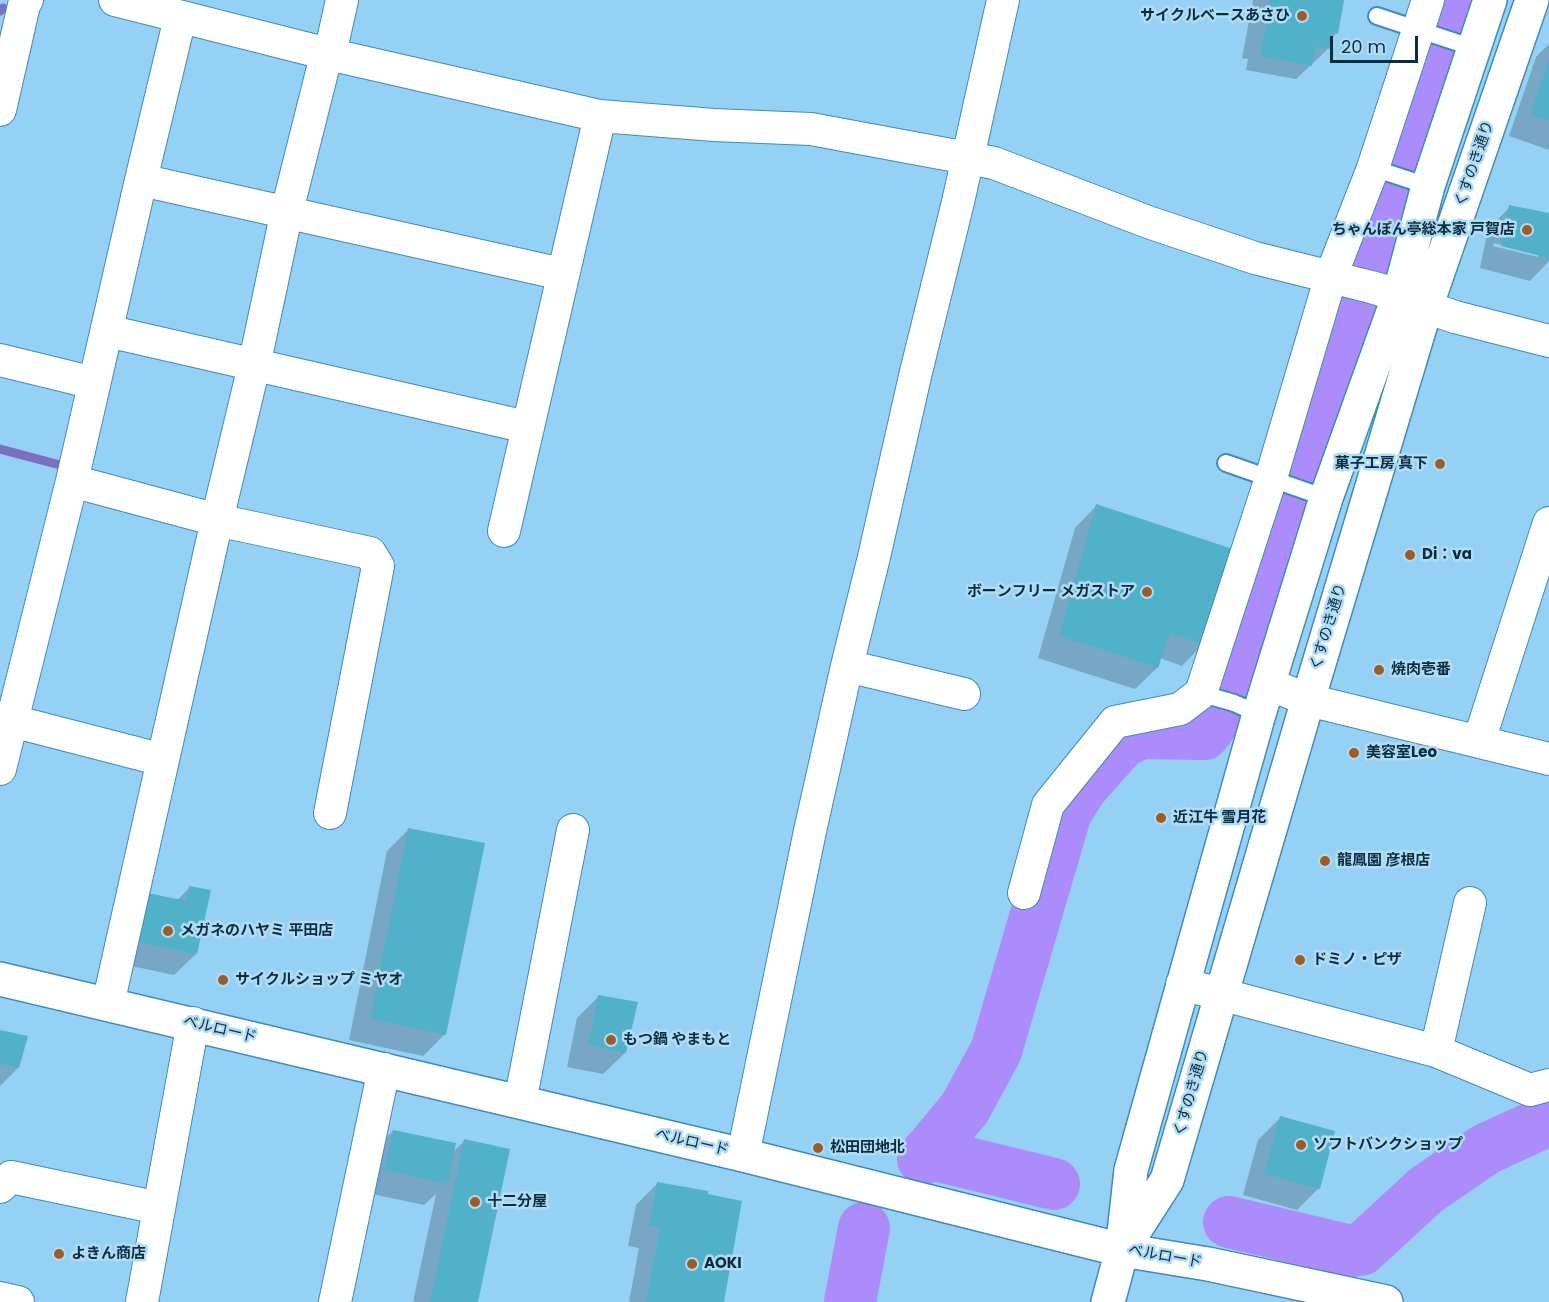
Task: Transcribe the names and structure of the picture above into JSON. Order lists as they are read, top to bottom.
{
  "streets": {
    "main road": ["くすのき通り", "ベルロード"]
  },
  "crossings": [
    ["くすのき通り", "ベルロード"]
  ],
  "places": [
    "サイクルベースあさひ",
    "ちゃんぽん亭総本家 戸賀店",
    "菓子工房 真下",
    "Di：va",
    "ボーンフリー メガストア",
    "焼肉壱番",
    "美容室Leo",
    "近江牛 雪月花",
    "龍鳳園 彦根店",
    "メガネのハヤミ 平田店",
    "ドミノ・ピザ",
    "サイクルショップ ミヤオ",
    "もつ鍋 やまもと",
    "ソフトバンクショップ",
    "松田団地北",
    "十二分屋",
    "よきん商店",
    "AOKI"
  ],
  "scale_bar": "20 m"
}
